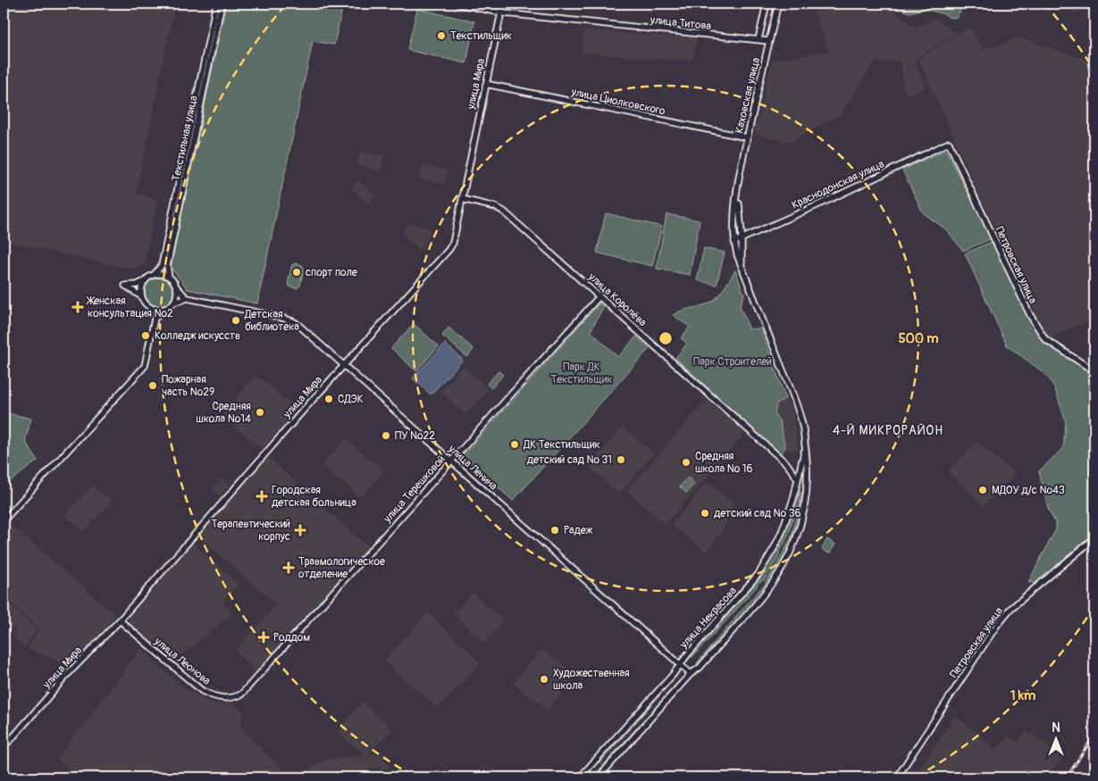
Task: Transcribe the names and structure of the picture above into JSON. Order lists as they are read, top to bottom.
{
  "streets": {
    "street": [
      "улица Титова",
      "улица Мира",
      "Каховская улица",
      "улица Циолковского",
      "Текстильная улица",
      "Краснодонская улица",
      "Петровская улица",
      "улица Королёва",
      "улица Ленина",
      "улица Терешковой",
      "улица Некрасова",
      "улица Леонова"
    ]
  },
  "crossings": [
    ["улица Титова", "улица Мира"],
    ["улица Титова", "Каховская улица"],
    ["улица Мира", "улица Циолковского"],
    ["улица Мира", "улица Королёва"],
    ["улица Мира", "улица Ленина"],
    ["улица Мира", "улица Леонова"],
    ["Каховская улица", "улица Циолковского"],
    ["Каховская улица", "Краснодонская улица"],
    ["Каховская улица", "улица Некрасова"],
    ["Краснодонская улица", "Петровская улица"],
    ["Краснодонская улица", "улица Некрасова"],
    ["улица Королёва", "улица Терешковой"],
    ["улица Королёва", "улица Некрасова"],
    ["улица Ленина", "улица Терешковой"],
    ["улица Ленина", "улица Некрасова"],
    ["улица Терешковой", "улица Леонова"]
  ],
  "districts": ["4-Й МИКРОРАЙОН"],
  "parks": ["Парк Строителей", "Парк ДК Текстильщик"],
  "places": {
    "other": [
      "Текстильщик",
      "спорт поле",
      "Детская библиотека",
      "Колледж искусств",
      "Пожарная часть №29",
      "СДЭК",
      "Средняя школа №14",
      "ПУ №22",
      "ДК Текстильщик",
      "детский сад № 31",
      "Средняя школа № 16",
      "МДОУ д/с №43",
      "детский сад № 36",
      "Радеж",
      "Художественная школа"
    ],
    "health": [
      "Женская консультация №2",
      "Городская детская больница",
      "Терапевтический корпус",
      "Травмологическое отделение",
      "Роддом"
    ]
  },
  "north": "top",
  "rings": ["500 m", "1 km"]
}
